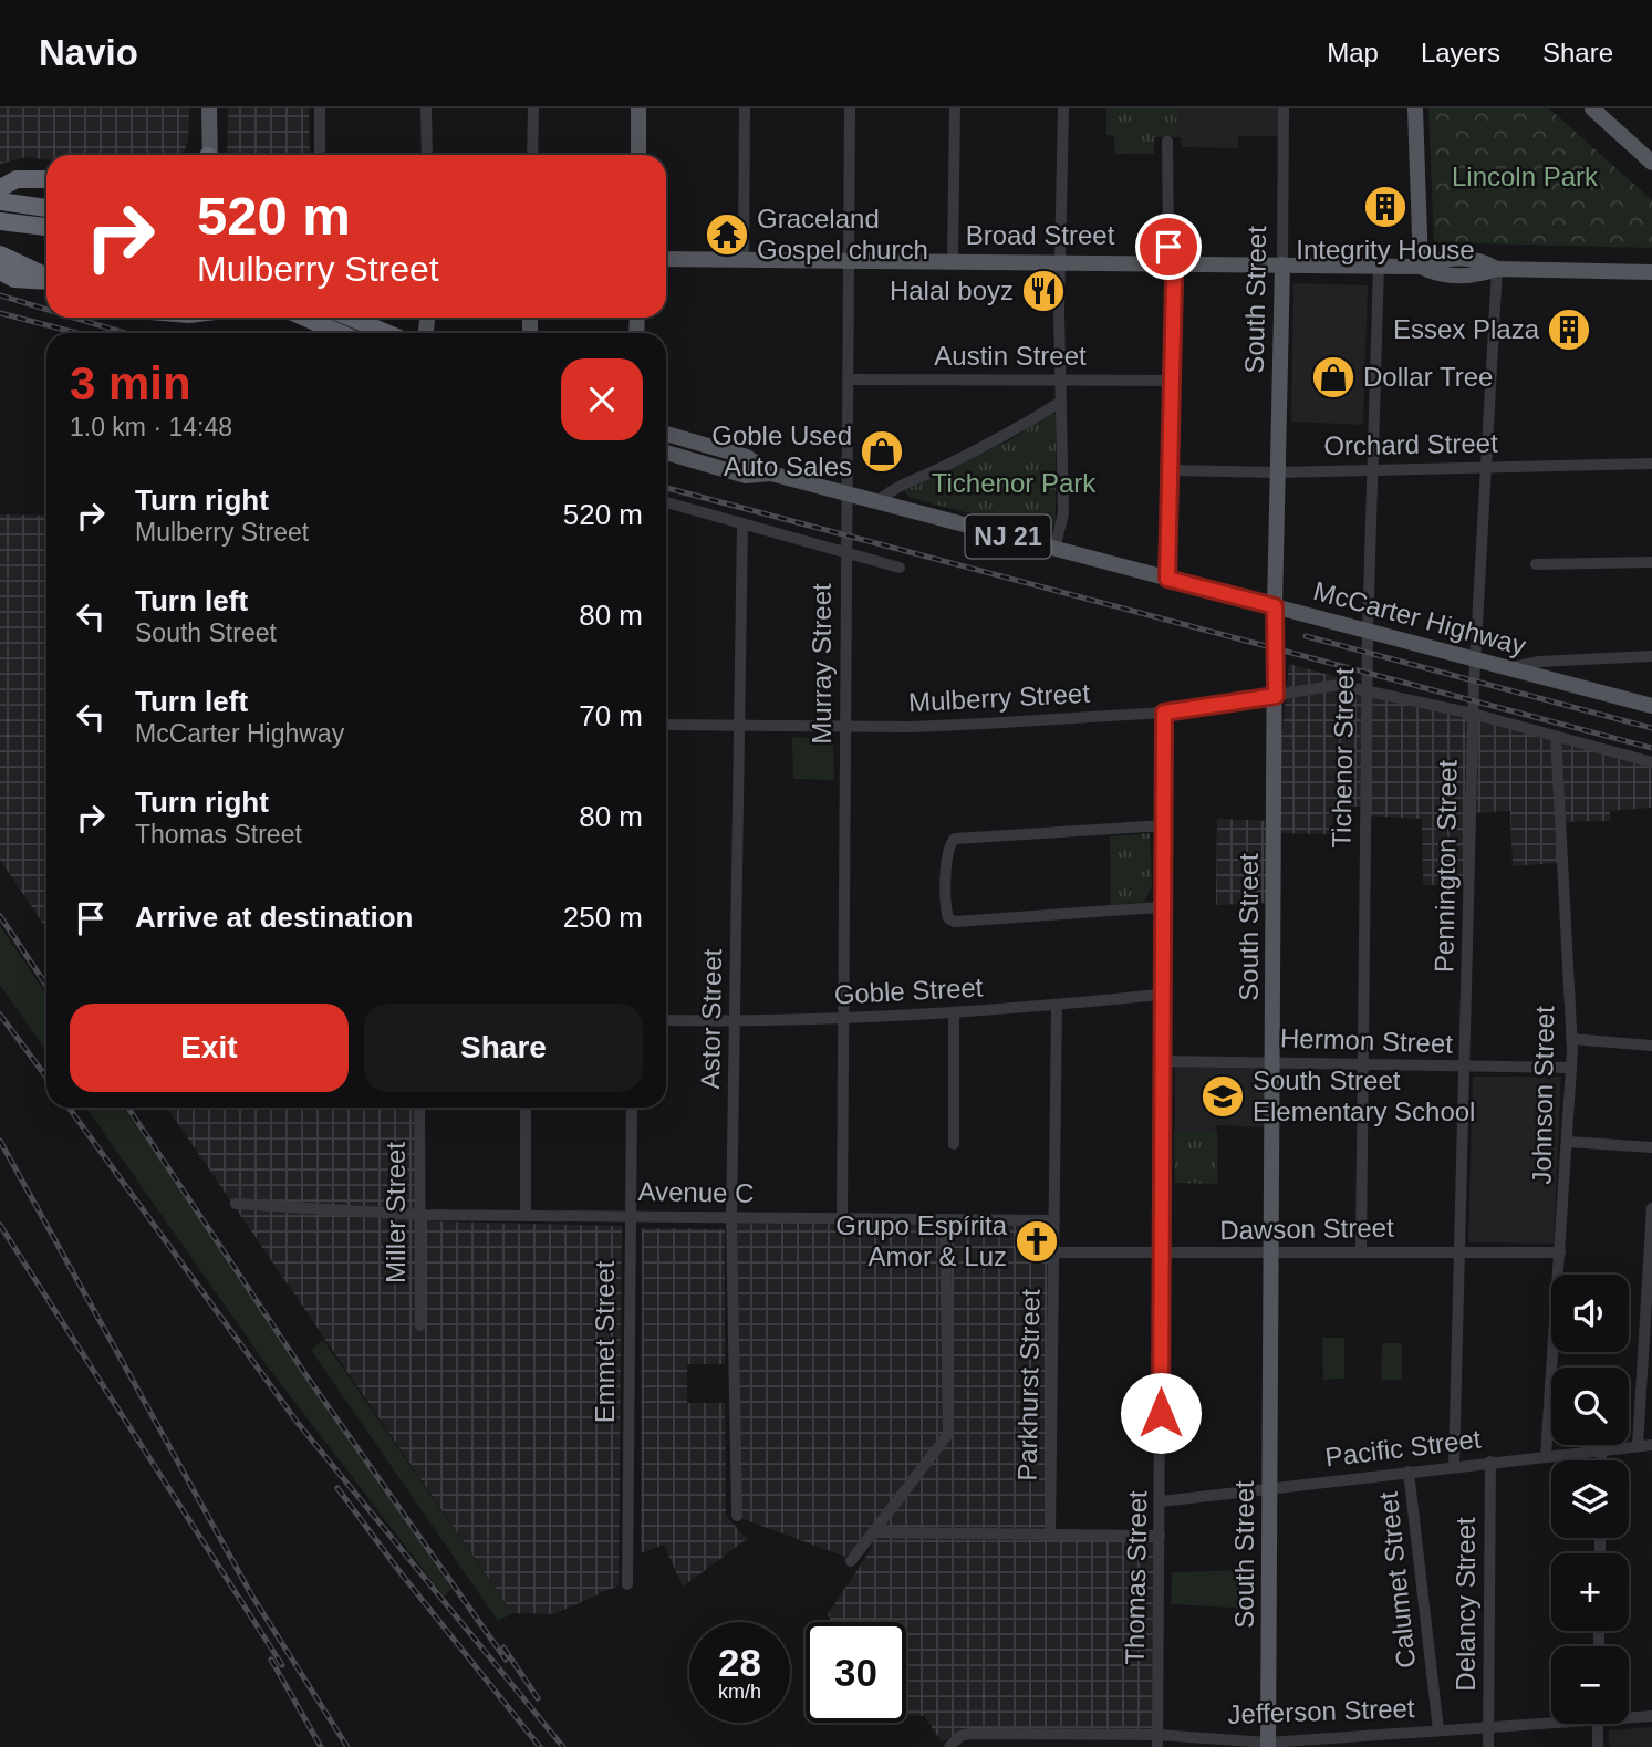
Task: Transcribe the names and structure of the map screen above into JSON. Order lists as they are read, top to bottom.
{
  "streets": {
    "main road": [
      "Broad Street",
      "South Street",
      "NJ 21",
      "McCarter Highway"
    ],
    "street": [
      "Austin Street",
      "Orchard Street",
      "Murray Street",
      "Mulberry Street",
      "Tichenor Street",
      "Pennington Street",
      "Goble Street",
      "Astor Street",
      "Hermon Street",
      "Johnson Street",
      "Avenue C",
      "Miller Street",
      "Dawson Street",
      "Emmet Street",
      "Parkhurst Street",
      "Pacific Street",
      "Thomas Street",
      "Calumet Street",
      "Delancy Street",
      "Jefferson Street"
    ]
  },
  "crossings": [
    ["Broad Street", "South Street"],
    ["Broad Street", "Murray Street"],
    ["Broad Street", "Tichenor Street"],
    ["Broad Street", "Pennington Street"],
    ["South Street", "Orchard Street"],
    ["South Street", "McCarter Highway"],
    ["South Street", "Mulberry Street"],
    ["South Street", "Hermon Street"],
    ["South Street", "Dawson Street"],
    ["South Street", "Pacific Street"],
    ["South Street", "Jefferson Street"],
    ["Austin Street", "Murray Street"],
    ["Orchard Street", "Tichenor Street"],
    ["Orchard Street", "Pennington Street"],
    ["McCarter Highway", "Murray Street"],
    ["McCarter Highway", "Tichenor Street"],
    ["McCarter Highway", "Pennington Street"],
    ["Murray Street", "Mulberry Street"],
    ["Murray Street", "Goble Street"],
    ["Murray Street", "Avenue C"],
    ["Mulberry Street", "Tichenor Street"],
    ["Mulberry Street", "Pennington Street"],
    ["Mulberry Street", "Astor Street"],
    ["Mulberry Street", "Johnson Street"],
    ["Mulberry Street", "Thomas Street"],
    ["Tichenor Street", "Hermon Street"],
    ["Tichenor Street", "Dawson Street"],
    ["Pennington Street", "Hermon Street"],
    ["Pennington Street", "Dawson Street"],
    ["Pennington Street", "Pacific Street"],
    ["Goble Street", "Astor Street"],
    ["Goble Street", "Parkhurst Street"],
    ["Goble Street", "Thomas Street"],
    ["Astor Street", "Avenue C"],
    ["Hermon Street", "Johnson Street"],
    ["Hermon Street", "Thomas Street"],
    ["Johnson Street", "Dawson Street"],
    ["Johnson Street", "Pacific Street"],
    ["Avenue C", "Miller Street"],
    ["Avenue C", "Emmet Street"],
    ["Avenue C", "Parkhurst Street"],
    ["Dawson Street", "Parkhurst Street"],
    ["Dawson Street", "Thomas Street"],
    ["Pacific Street", "Thomas Street"],
    ["Pacific Street", "Calumet Street"],
    ["Pacific Street", "Delancy Street"],
    ["Thomas Street", "Jefferson Street"],
    ["Calumet Street", "Jefferson Street"],
    ["Delancy Street", "Jefferson Street"]
  ],
  "parks": ["Lincoln Park", "Tichenor Park"],
  "places": {
    "building": ["Integrity House", "Essex Plaza"],
    "temple": ["Graceland Gospel church"],
    "restaurant": ["Halal boyz"],
    "shop": ["Dollar Tree", "Goble Used Auto Sales"],
    "school or university": ["South Street Elementary School"],
    "church": ["Grupo Espírita Amor & Luz"]
  },
  "page": {
    "header": "Navio",
    "nav": ["Map", "Layers", "Share"],
    "turn": ["520 m", "Mulberry Street"],
    "heading": ["3 min", "1.0 km · 14:48"],
    "list": [
      {
        "name": "Turn right",
        "note": "Mulberry Street",
        "value": "520 m"
      },
      {
        "name": "Turn left",
        "note": "South Street",
        "value": "80 m"
      },
      {
        "name": "Turn left",
        "note": "McCarter Highway",
        "value": "70 m"
      },
      {
        "name": "Turn right",
        "note": "Thomas Street",
        "value": "80 m"
      },
      {
        "name": "Arrive at destination",
        "value": "250 m"
      }
    ],
    "buttons": ["Exit", "Share"],
    "map_buttons": ["+", "−"],
    "speed": "28 km/h",
    "limit": "30"
  }
}
